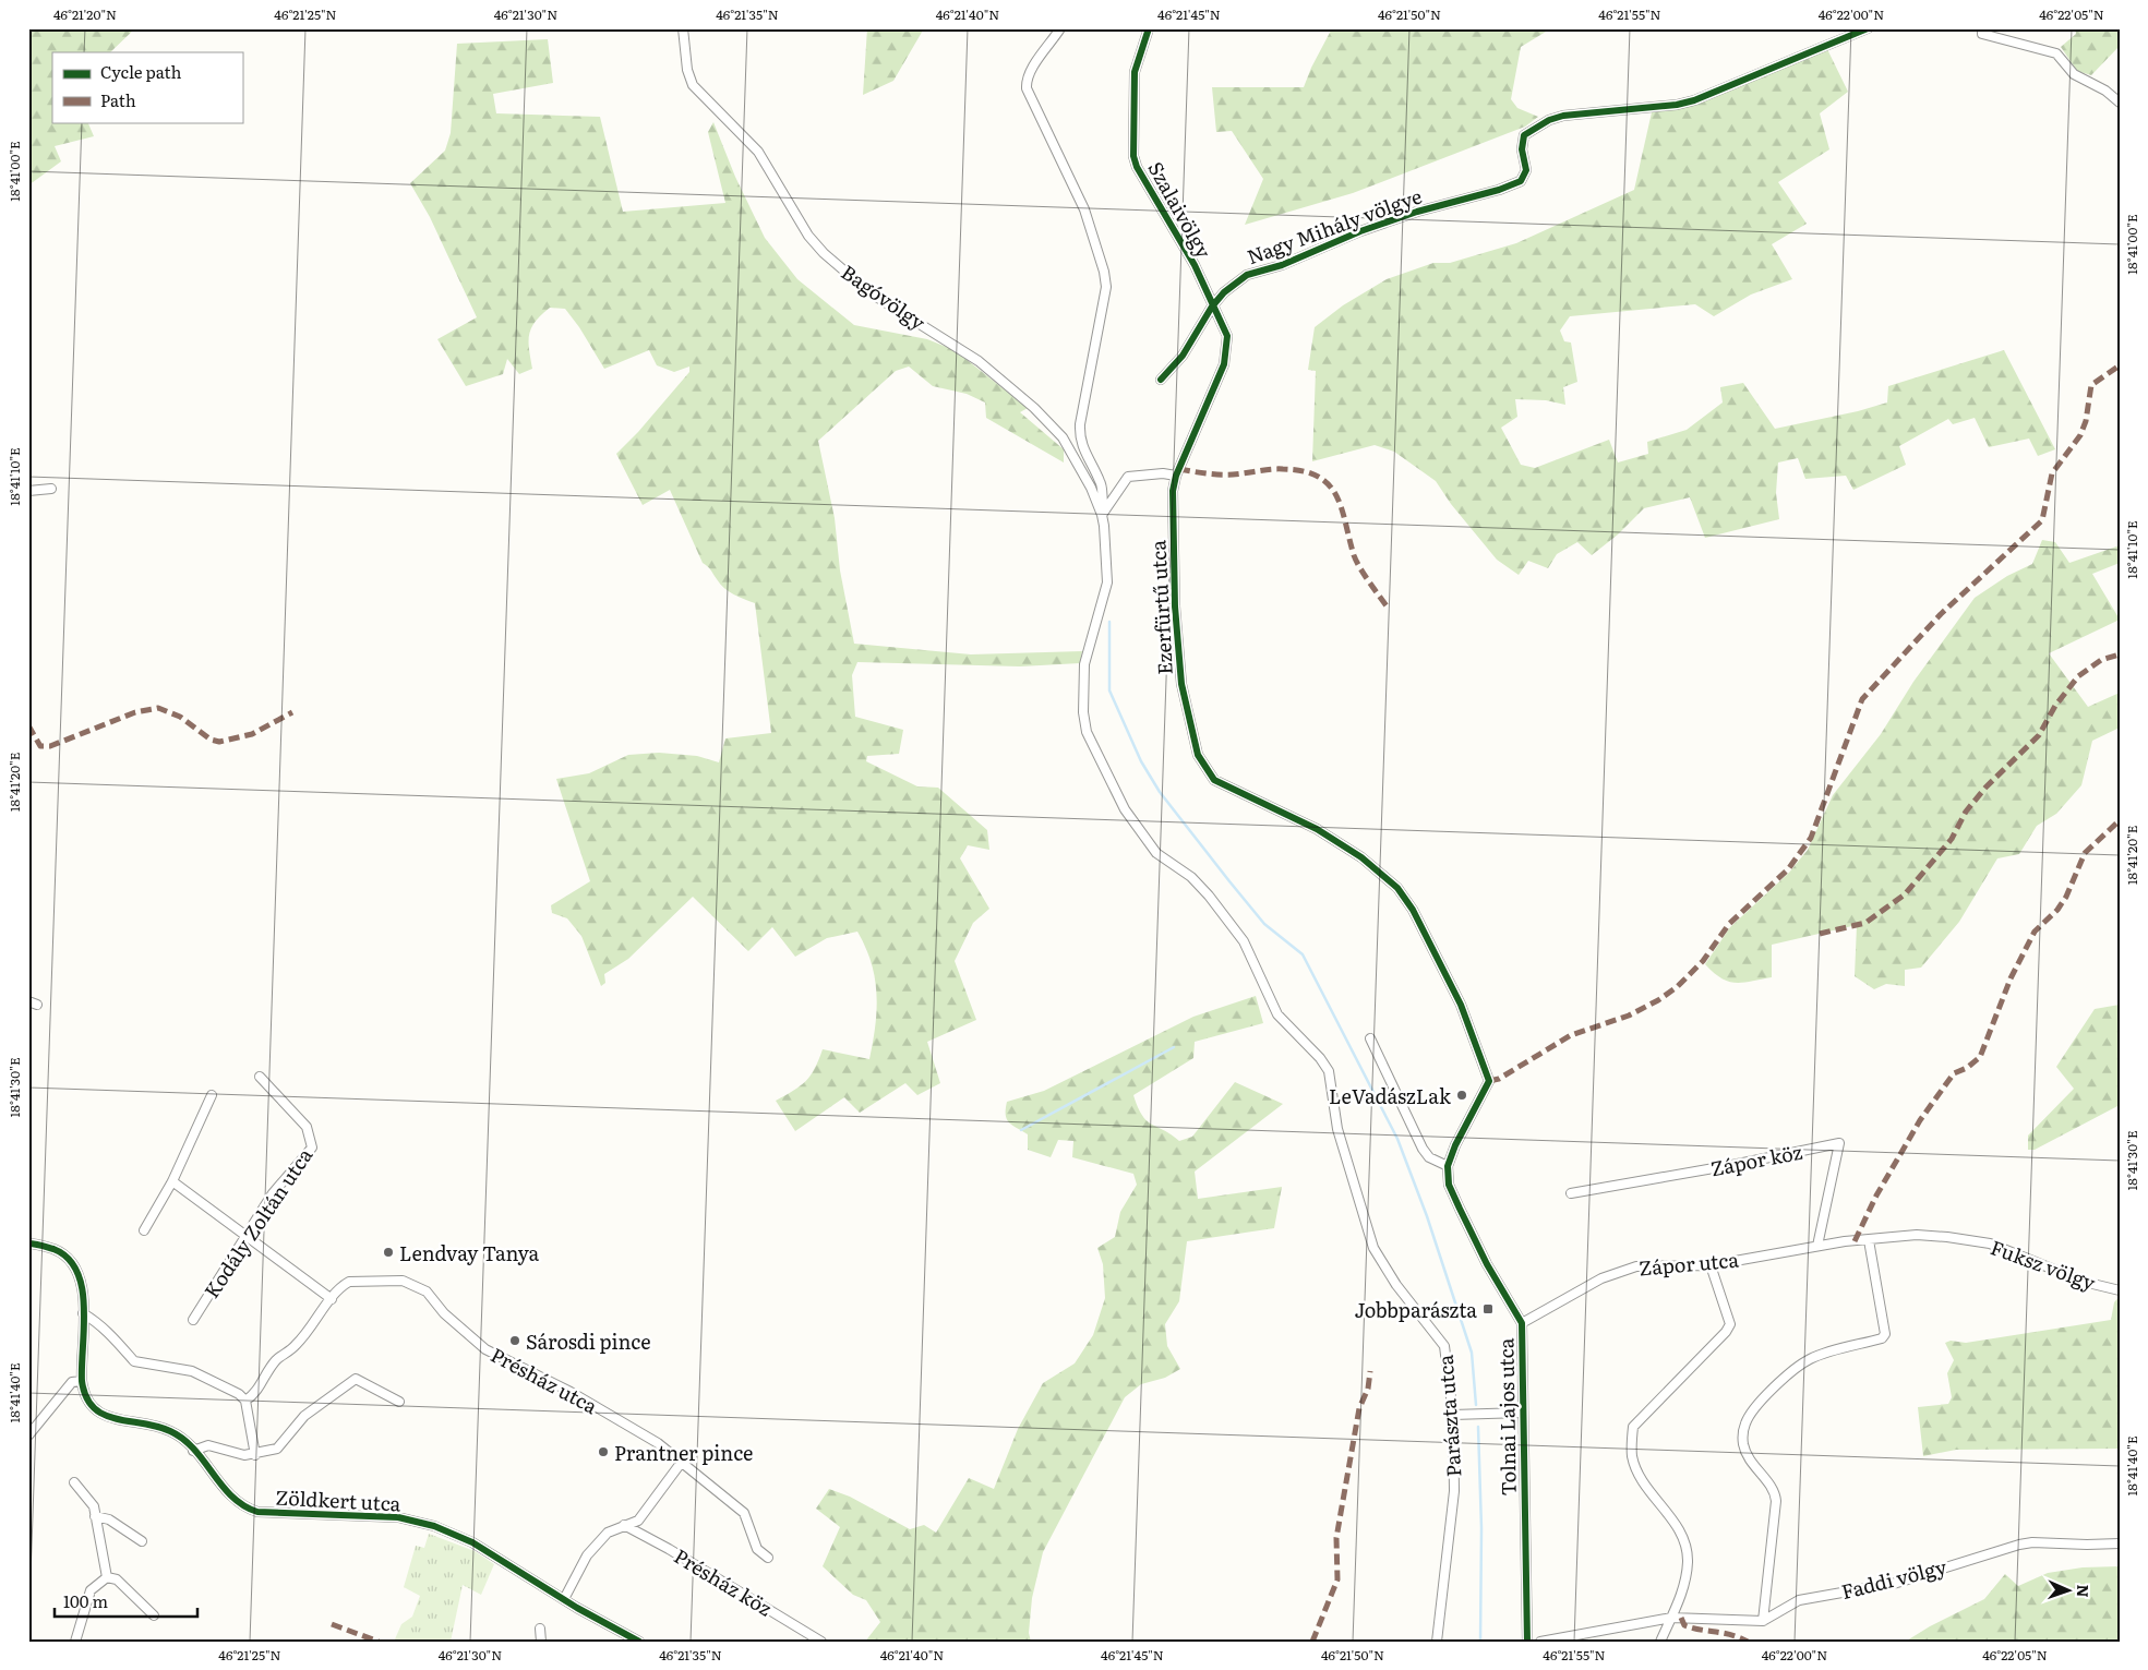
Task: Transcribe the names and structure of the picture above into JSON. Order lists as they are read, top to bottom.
{
  "streets": {
    "street": [
      "Szalaivölgy",
      "Nagy Mihály völgye",
      "Bagóvölgy",
      "Ezerfürtű utca",
      "Zápor köz",
      "Kodály Zoltán utca",
      "Zápor utca",
      "Fuksz völgy",
      "Présház utca",
      "Parászta utca",
      "Tolnai Lajos utca",
      "Zöldkert utca",
      "Faddi völgy",
      "Présház köz"
    ]
  },
  "crossings": [
    ["Szalaivölgy", "Nagy Mihály völgye"],
    ["Szalaivölgy", "Ezerfürtű utca"],
    ["Nagy Mihály völgye", "Ezerfürtű utca"],
    ["Bagóvölgy", "Parászta utca"],
    ["Ezerfürtű utca", "Tolnai Lajos utca"],
    ["Zápor köz", "Zápor utca"],
    ["Zápor utca", "Fuksz völgy"],
    ["Zápor utca", "Tolnai Lajos utca"]
  ],
  "places": {
    "other": [
      "LeVadászLak",
      "Lendvay Tanya",
      "Sárosdi pince",
      "Prantner pince"
    ],
    "transit": ["Jobbparászta"]
  },
  "legend": ["Cycle path", "Path"],
  "scale_bar": "100 m",
  "north": "right",
  "coordinates": [
    "46°21'20\"N",
    "46°21'25\"N",
    "46°21'30\"N",
    "46°21'35\"N",
    "46°21'40\"N",
    "46°21'45\"N",
    "46°21'50\"N",
    "46°21'55\"N",
    "46°22'00\"N",
    "46°22'05\"N",
    "18°41'00\"E",
    "18°41'10\"E",
    "18°41'20\"E",
    "18°41'30\"E",
    "18°41'40\"E"
  ]
}
